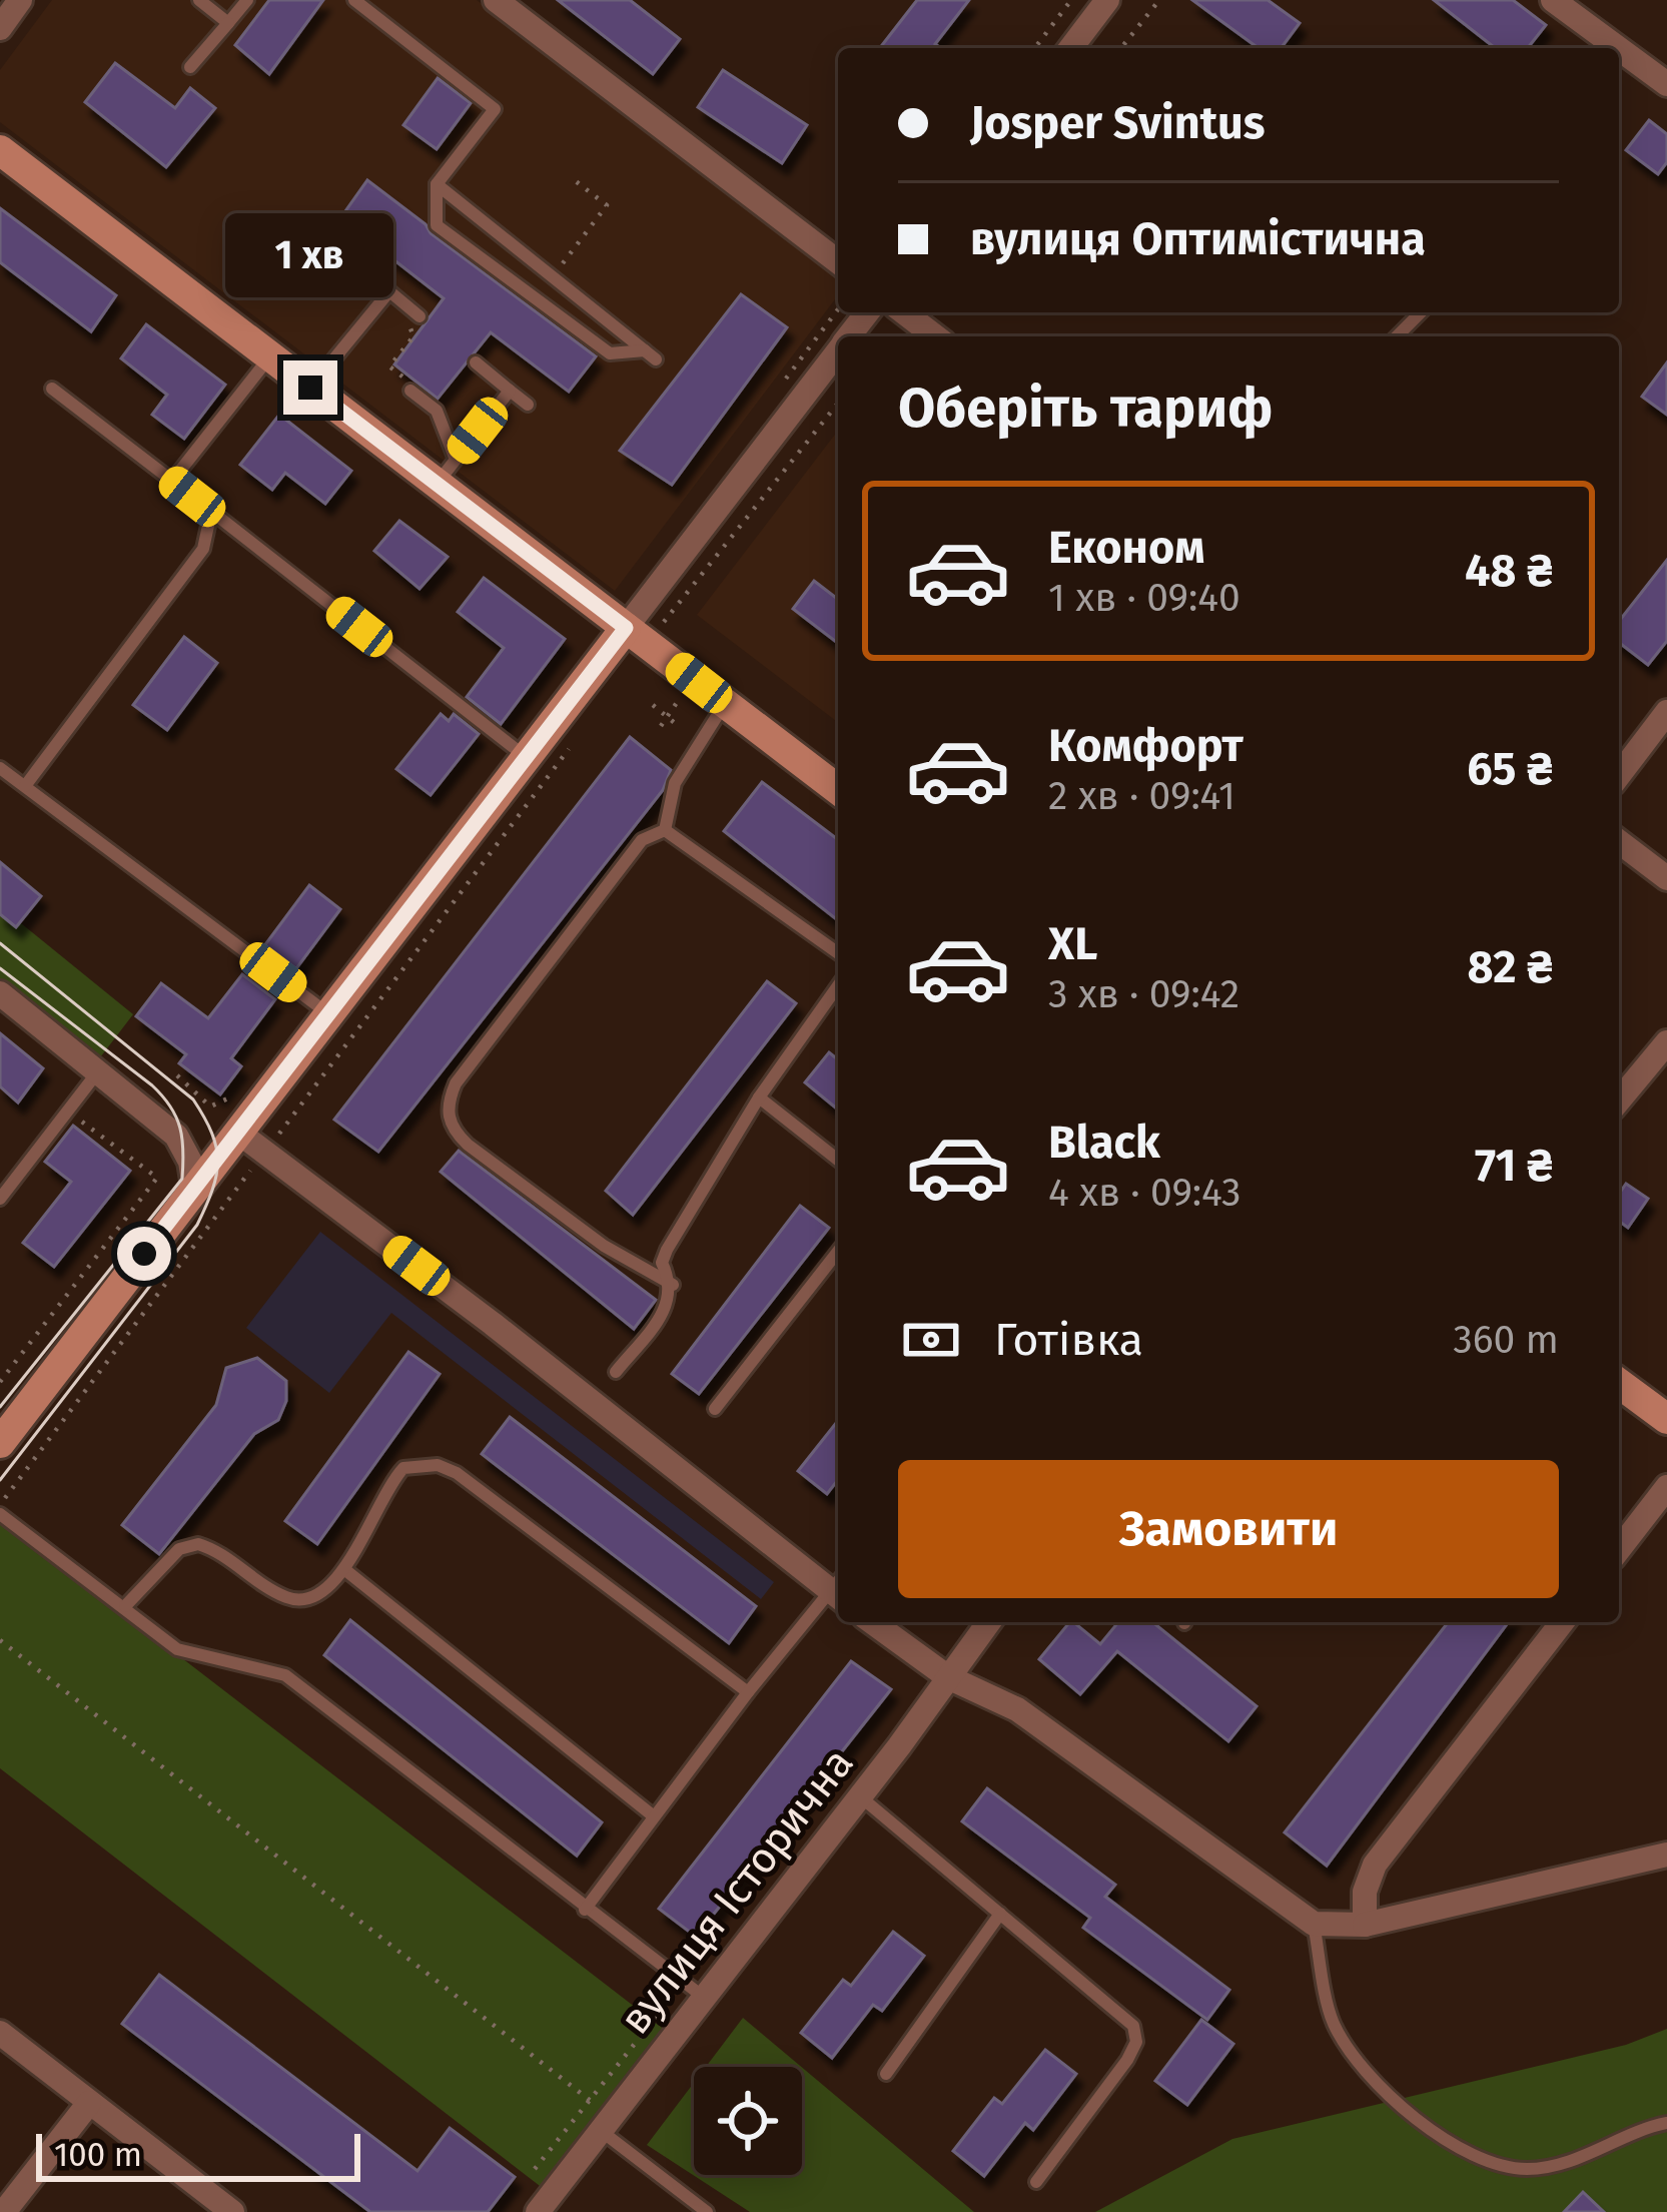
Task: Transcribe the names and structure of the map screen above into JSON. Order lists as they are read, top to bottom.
{
  "streets": {
    "street": ["вулиця Історична"]
  },
  "scale_bar": "100 m",
  "page": {
    "banner": ["Josper Svintus", "вулиця Оптимістична"],
    "bubble": "1 хв",
    "heading": "Оберіть тариф",
    "list": [
      {
        "name": "Економ",
        "note": "1 хв · 09:40",
        "value": "48 ₴"
      },
      {
        "name": "Комфорт",
        "note": "2 хв · 09:41",
        "value": "65 ₴"
      },
      {
        "name": "XL",
        "note": "3 хв · 09:42",
        "value": "82 ₴"
      },
      {
        "name": "Black",
        "note": "4 хв · 09:43",
        "value": "71 ₴"
      }
    ],
    "pay": ["Готівка", "360 m"],
    "buttons": "Замовити",
    "scale": "100 m"
  }
}
